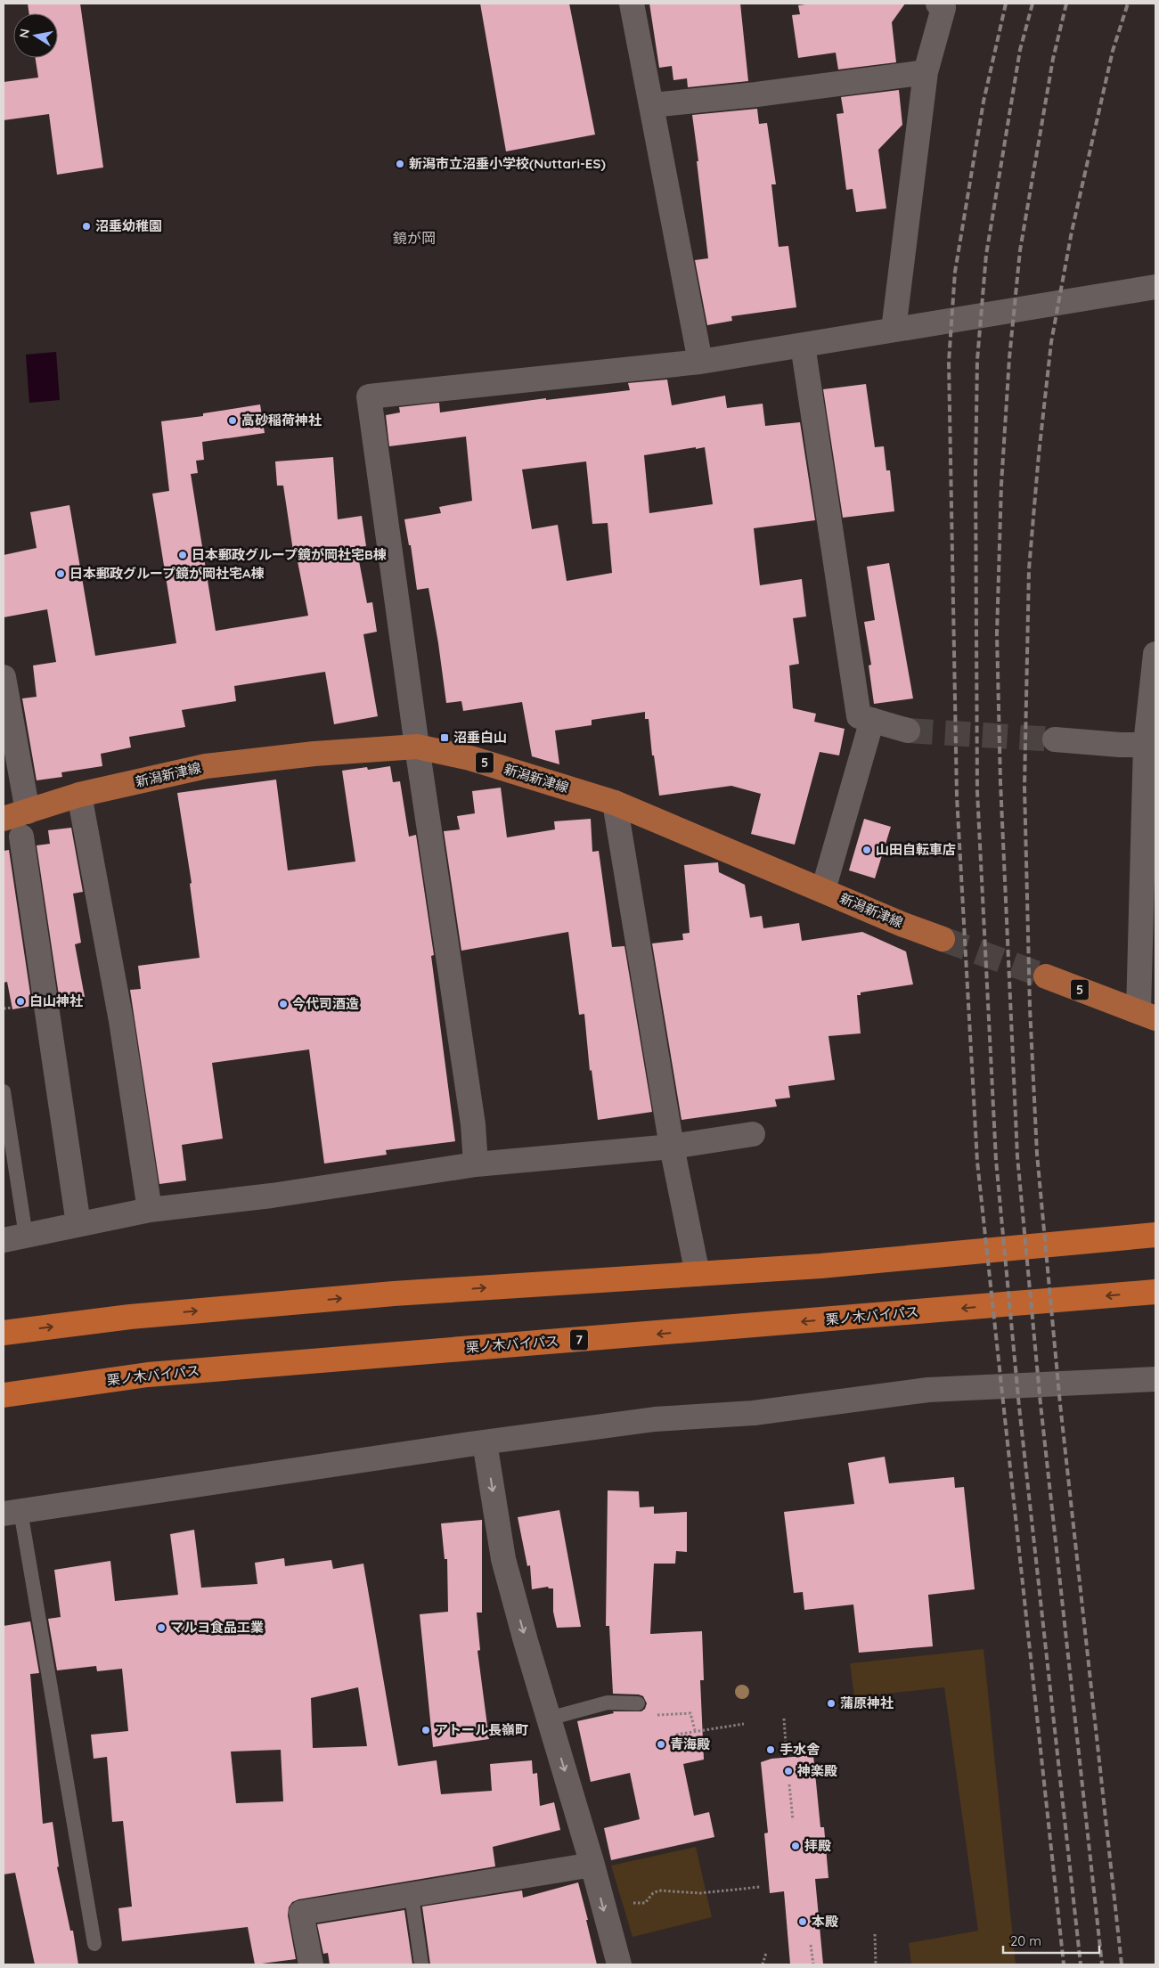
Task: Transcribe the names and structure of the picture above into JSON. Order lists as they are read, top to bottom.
{
  "streets": {
    "highway": ["栗ノ木バイパス", "7"],
    "main road": ["5", "新潟新津線"]
  },
  "districts": ["鏡が岡"],
  "places": {
    "other": [
      "新潟市立沼垂小学校(Nuttari-ES)",
      "沼垂幼稚園",
      "高砂稲荷神社",
      "日本郵政グループ鏡が岡社宅B棟",
      "日本郵政グループ鏡が岡社宅A棟",
      "山田自転車店",
      "白山神社",
      "今代司酒造",
      "マルヨ食品工業",
      "蒲原神社",
      "アトール長嶺町",
      "青海殿",
      "手水舎",
      "神楽殿",
      "拝殿",
      "本殿"
    ],
    "transit": ["沼垂白山"]
  },
  "scale_bar": "20 m",
  "north": "left"
}
